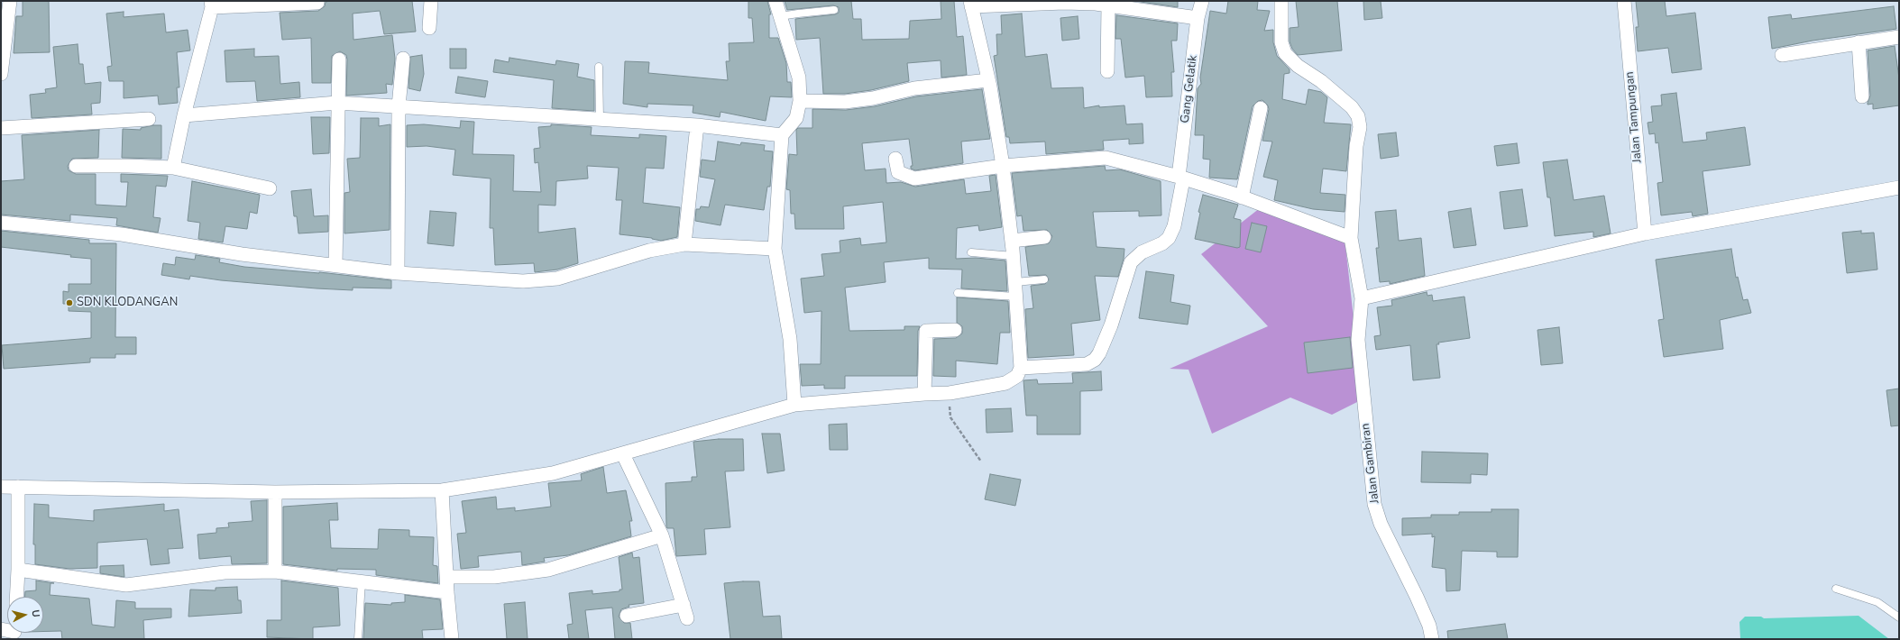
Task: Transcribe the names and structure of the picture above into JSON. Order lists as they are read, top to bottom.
{
  "streets": {
    "street": ["Gang Gelatik", "Jalan Tampungan", "Jalan Gambiran"]
  },
  "places": ["SDN KLODANGAN"],
  "north": "right"
}
